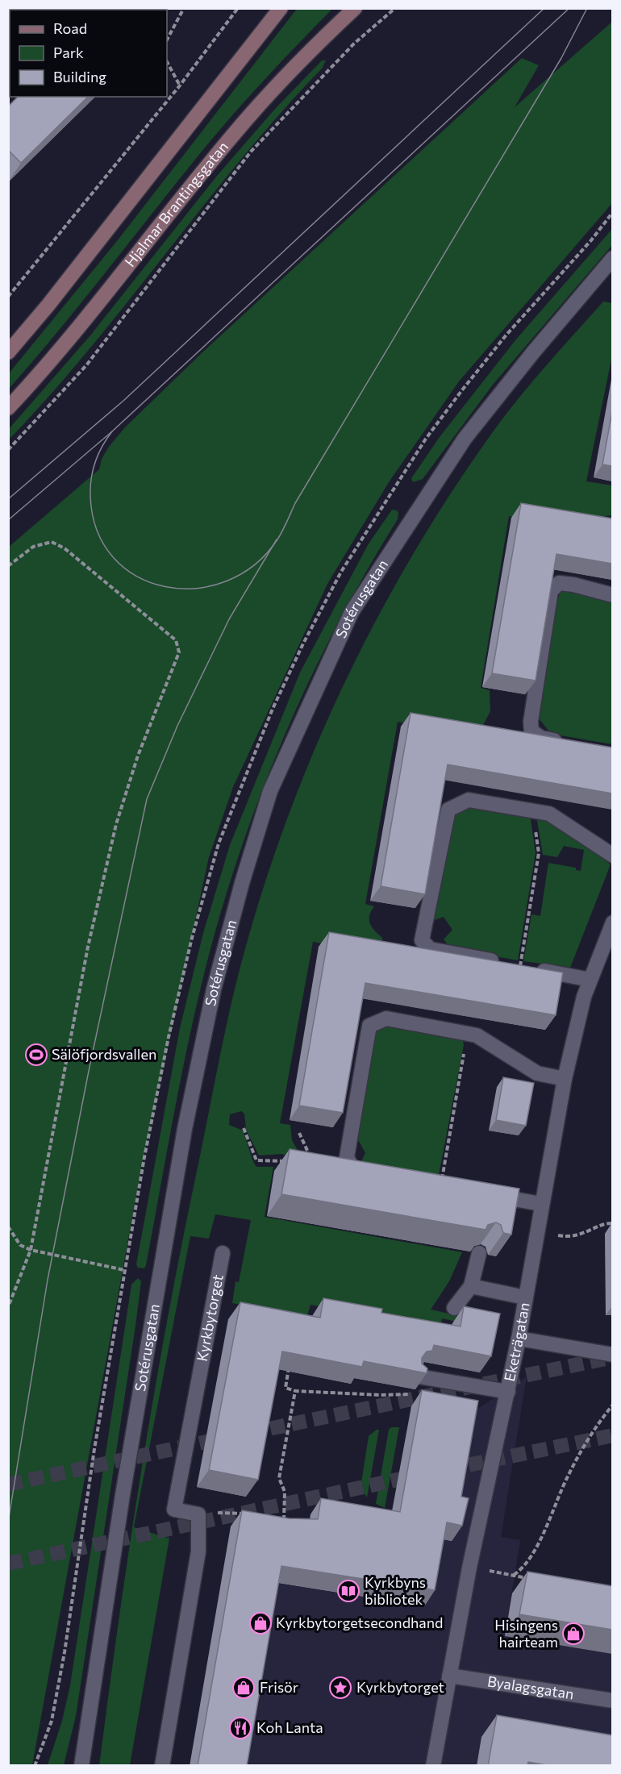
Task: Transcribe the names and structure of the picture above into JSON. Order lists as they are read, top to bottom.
{
  "streets": {
    "main road": ["Hjalmar Brantingsgatan"],
    "street": [
      "Sotérusgatan",
      "Kyrkbytorget",
      "Eketrägatan",
      "Byalagsgatan"
    ]
  },
  "crossings": [
    ["Eketrägatan", "Byalagsgatan"]
  ],
  "places": {
    "sports": ["Sälöfjordsvallen"],
    "library": ["Kyrkbyns bibliotek"],
    "shop": ["Kyrkbytorgetsecondhand", "Hisingens hairteam", "Frisör"],
    "place": ["Kyrkbytorget"],
    "restaurant": ["Koh Lanta"]
  },
  "legend": ["Road", "Park", "Building"]
}
